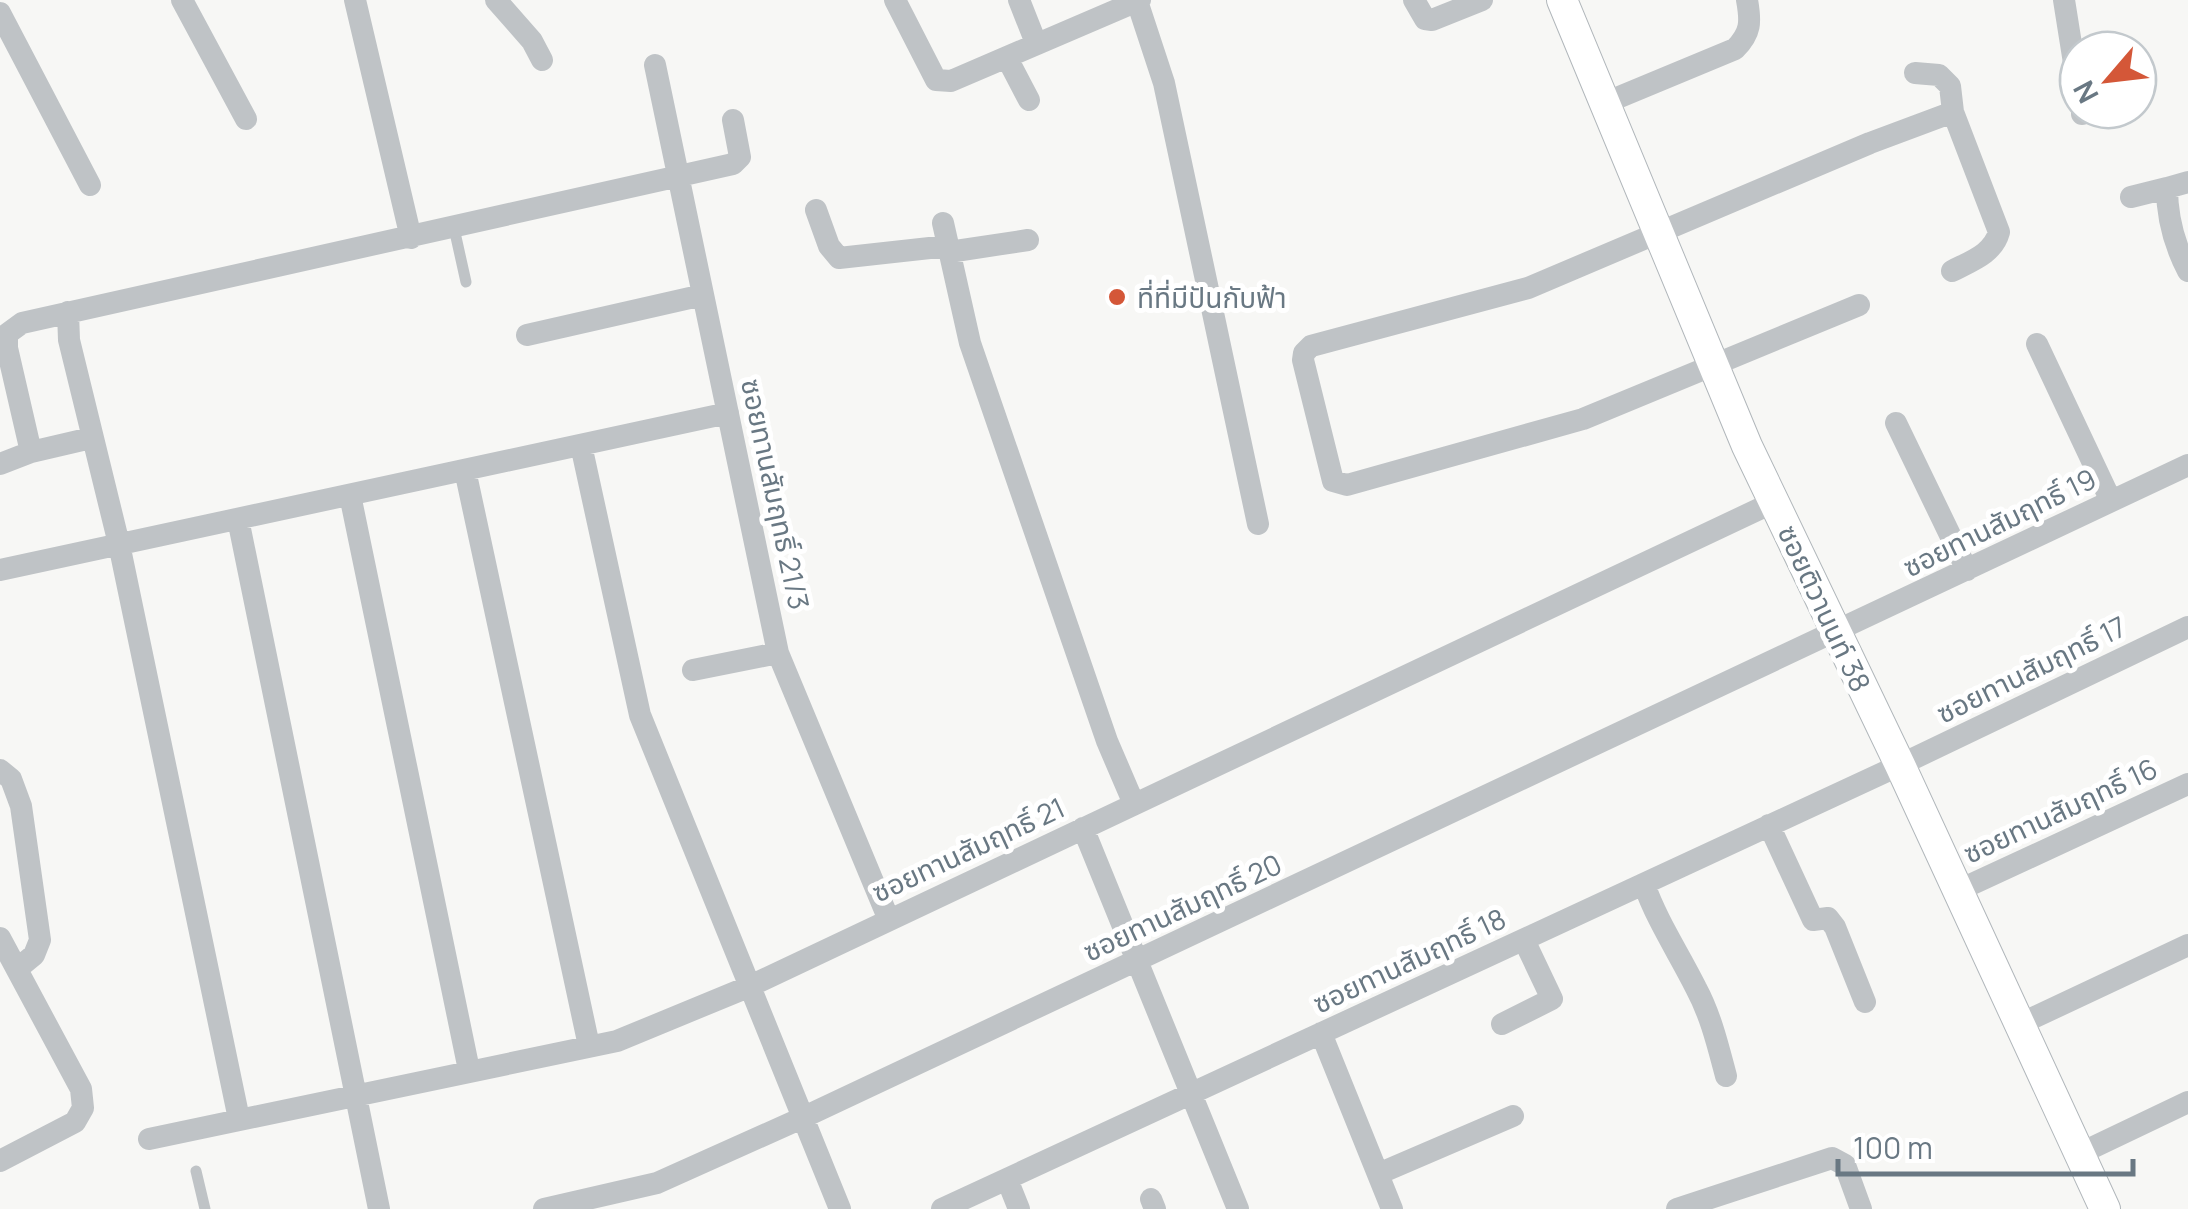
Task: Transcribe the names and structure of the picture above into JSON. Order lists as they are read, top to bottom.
{
  "streets": {
    "street": [
      "ซอยทานสัมฤทธิ์ 21/3",
      "ซอยทานสัมฤทธิ์ 19",
      "ซอยติวานนท์ 38",
      "ซอยทานสัมฤทธิ์ 17",
      "ซอยทานสัมฤทธิ์ 16",
      "ซอยทานสัมฤทธิ์ 21",
      "ซอยทานสัมฤทธิ์ 20",
      "ซอยทานสัมฤทธิ์ 18"
    ]
  },
  "crossings": [
    ["ซอยทานสัมฤทธิ์ 21/3", "ซอยทานสัมฤทธิ์ 21"],
    ["ซอยทานสัมฤทธิ์ 19", "ซอยติวานนท์ 38"],
    ["ซอยทานสัมฤทธิ์ 19", "ซอยทานสัมฤทธิ์ 20"],
    ["ซอยติวานนท์ 38", "ซอยทานสัมฤทธิ์ 17"],
    ["ซอยติวานนท์ 38", "ซอยทานสัมฤทธิ์ 16"],
    ["ซอยติวานนท์ 38", "ซอยทานสัมฤทธิ์ 21"],
    ["ซอยติวานนท์ 38", "ซอยทานสัมฤทธิ์ 20"],
    ["ซอยติวานนท์ 38", "ซอยทานสัมฤทธิ์ 18"],
    ["ซอยทานสัมฤทธิ์ 17", "ซอยทานสัมฤทธิ์ 18"]
  ],
  "places": ["ที่ที่มีปันกับฟ้า"],
  "scale_bar": "100 m",
  "north": "bottom left"
}
